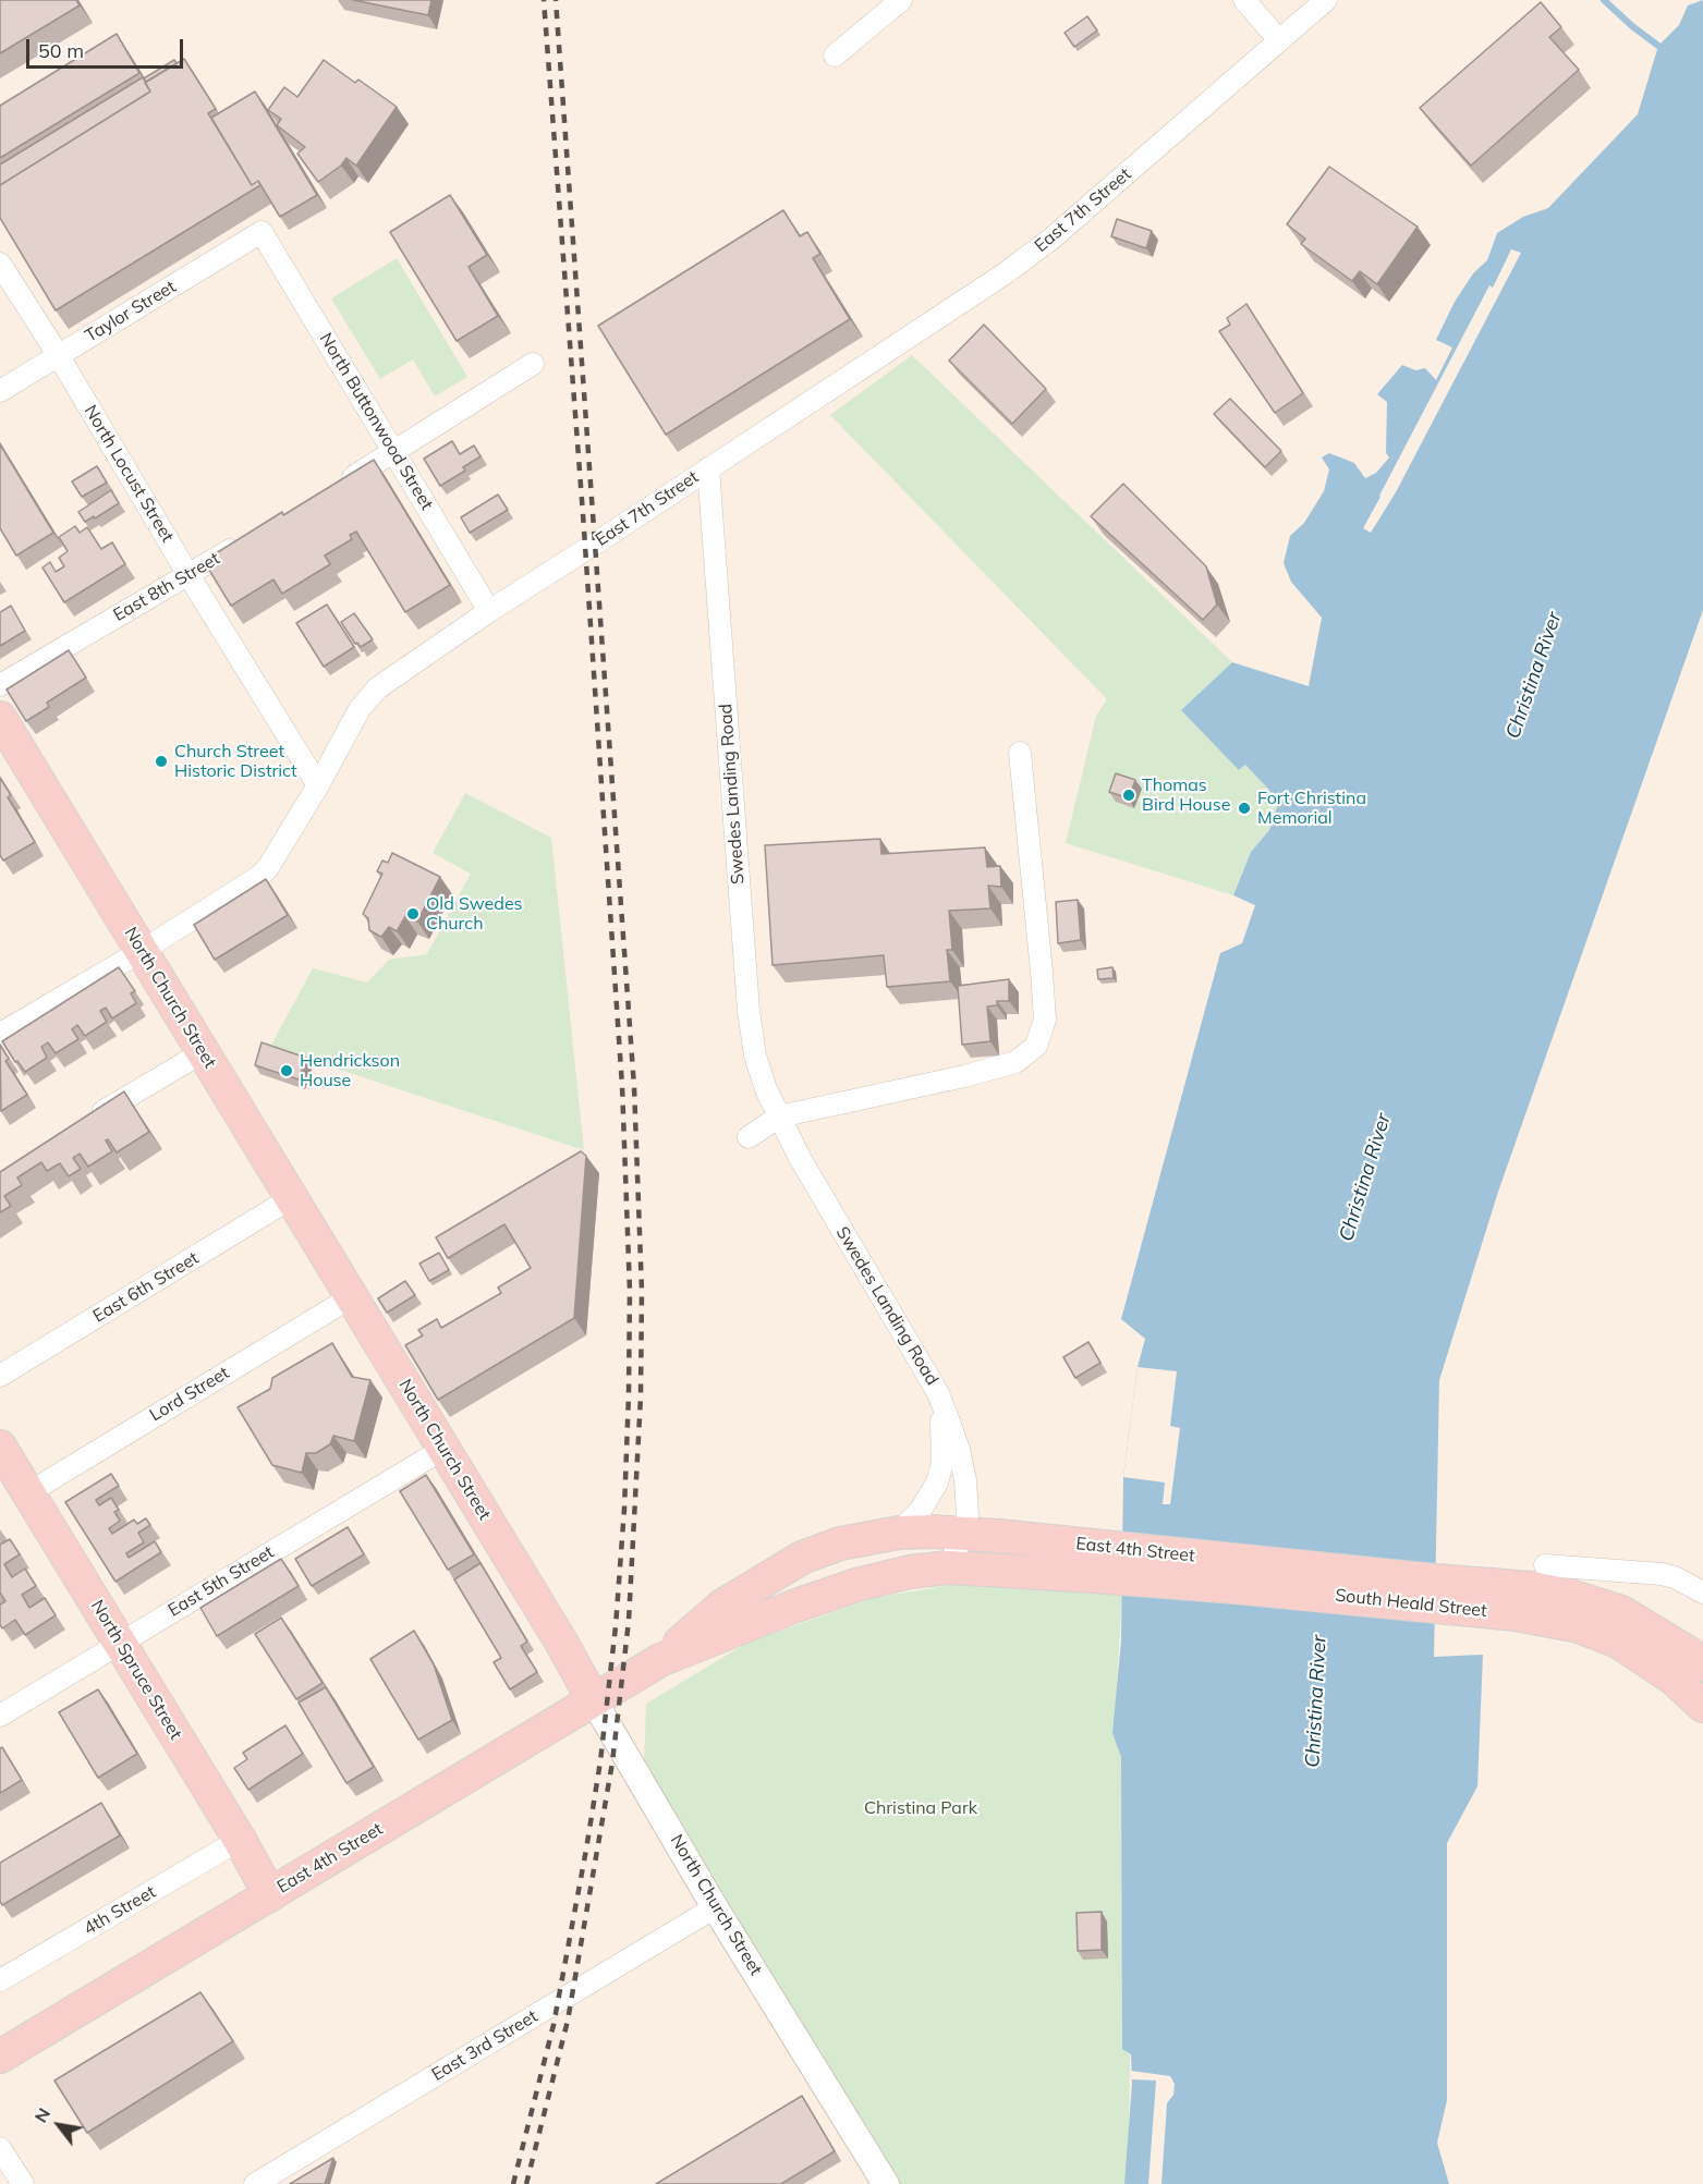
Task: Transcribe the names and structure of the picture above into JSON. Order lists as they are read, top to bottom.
{
  "streets": {
    "main road": [
      "North Church Street",
      "East 4th Street",
      "South Heald Street",
      "North Spruce Street"
    ],
    "street": [
      "East 7th Street",
      "Taylor Street",
      "North Buttonwood Street",
      "North Locust Street",
      "East 8th Street",
      "Swedes Landing Road",
      "East 6th Street",
      "Lord Street",
      "East 5th Street",
      "4th Street",
      "East 3rd Street"
    ]
  },
  "crossings": [
    ["East 7th Street", "North Buttonwood Street"],
    ["East 7th Street", "North Locust Street"],
    ["East 7th Street", "Swedes Landing Road"],
    ["East 7th Street", "North Church Street"],
    ["Taylor Street", "North Buttonwood Street"],
    ["Taylor Street", "North Locust Street"],
    ["North Locust Street", "East 8th Street"],
    ["Swedes Landing Road", "East 4th Street"],
    ["North Church Street", "East 6th Street"],
    ["North Church Street", "Lord Street"],
    ["North Church Street", "East 4th Street"],
    ["North Church Street", "East 5th Street"],
    ["North Church Street", "East 3rd Street"],
    ["Lord Street", "North Spruce Street"],
    ["East 4th Street", "South Heald Street"],
    ["East 4th Street", "North Spruce Street"],
    ["East 5th Street", "North Spruce Street"],
    ["North Spruce Street", "4th Street"]
  ],
  "water": ["Christina River"],
  "parks": ["Christina Park"],
  "places": [
    "Church Street Historic District",
    "Thomas Bird House",
    "Fort Christina Memorial",
    "Old Swedes Church",
    "Hendrickson House"
  ],
  "scale_bar": "50 m",
  "north": "top left"
}
